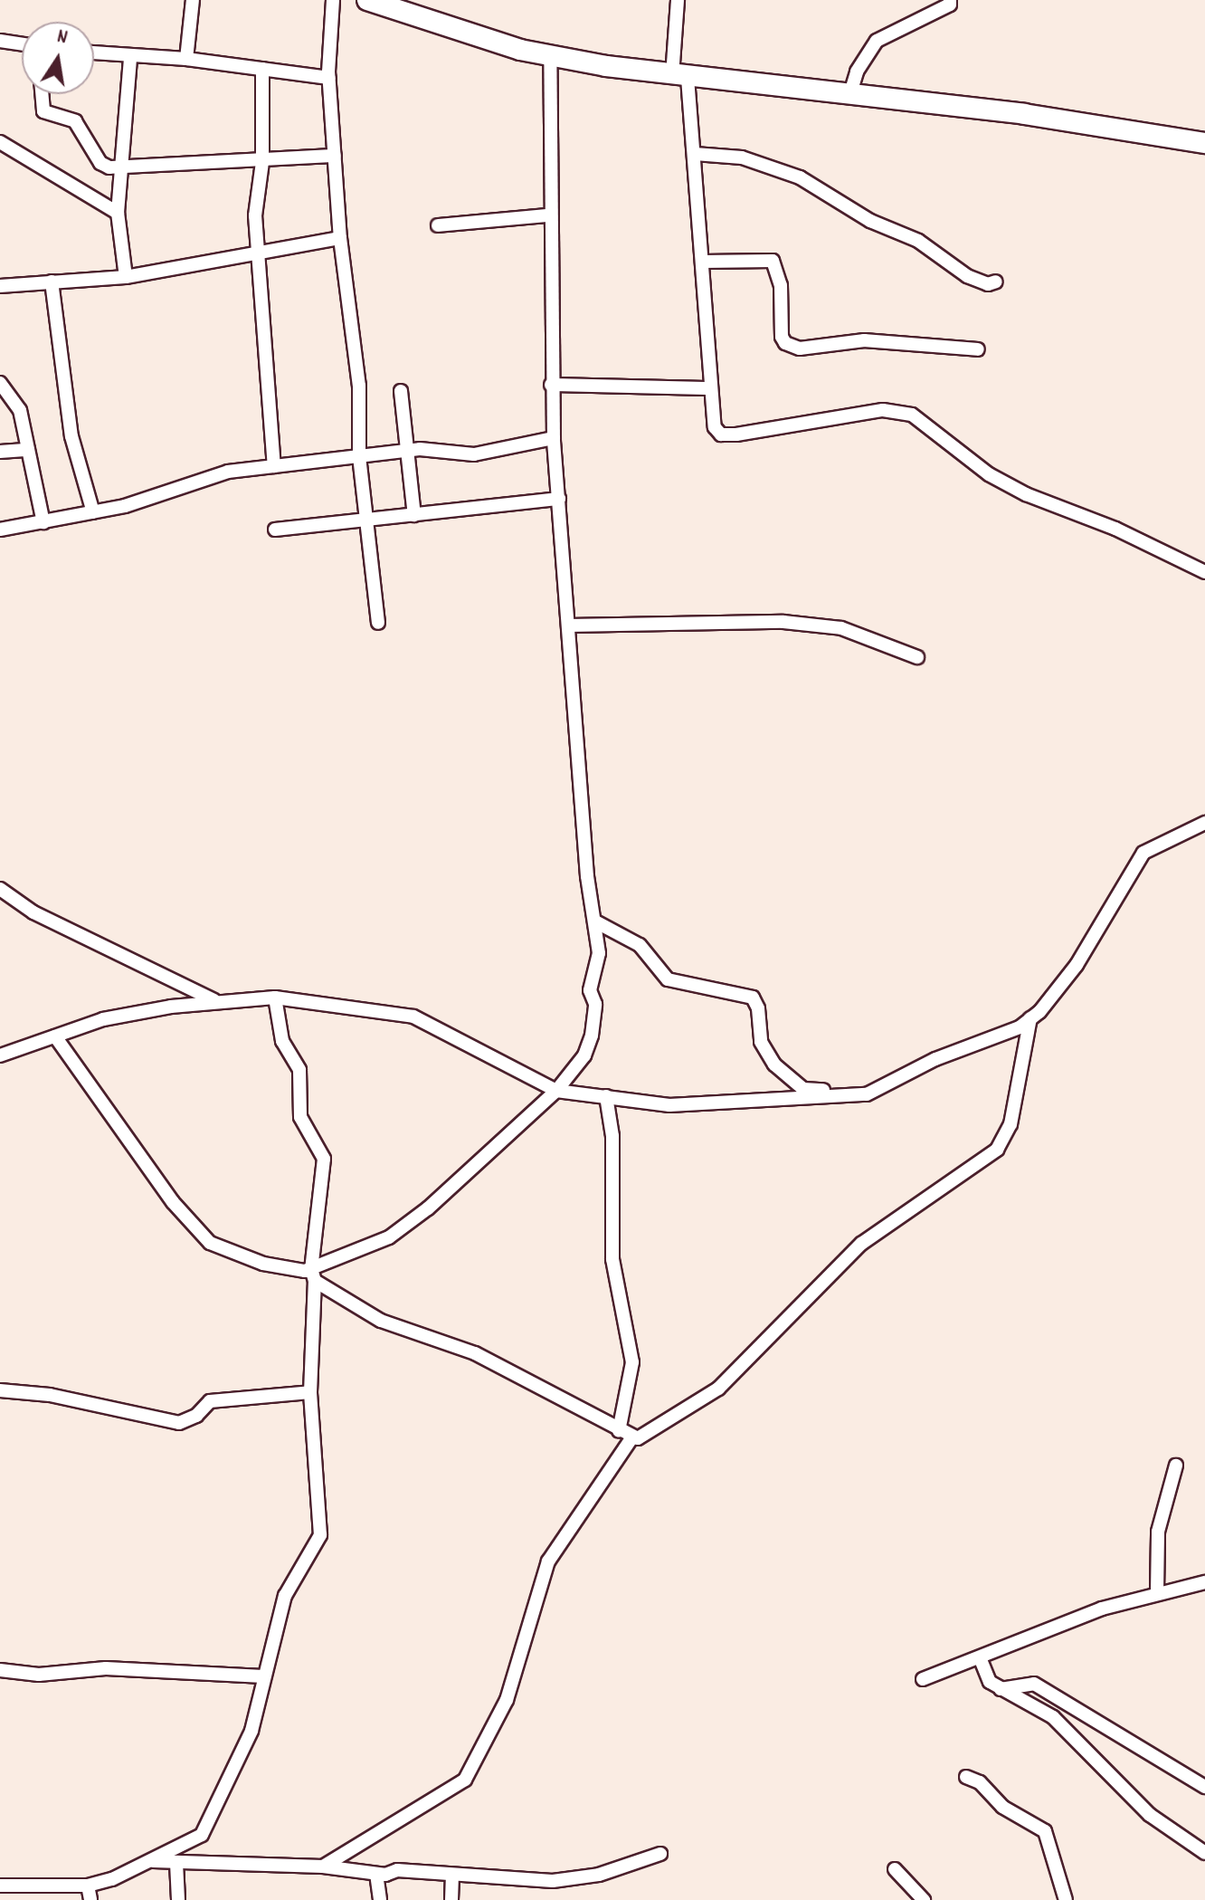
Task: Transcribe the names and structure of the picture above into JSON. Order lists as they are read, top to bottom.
{
  "north": "top"
}
